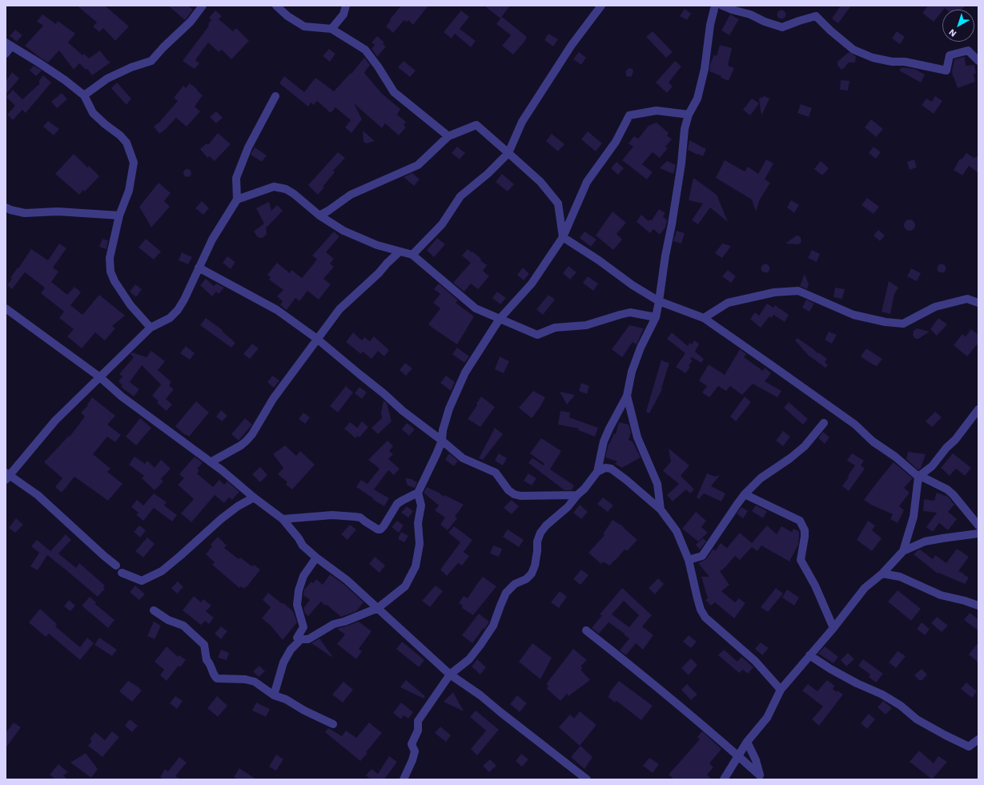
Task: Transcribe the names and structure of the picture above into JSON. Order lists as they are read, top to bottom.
{
  "north": "bottom left"
}
